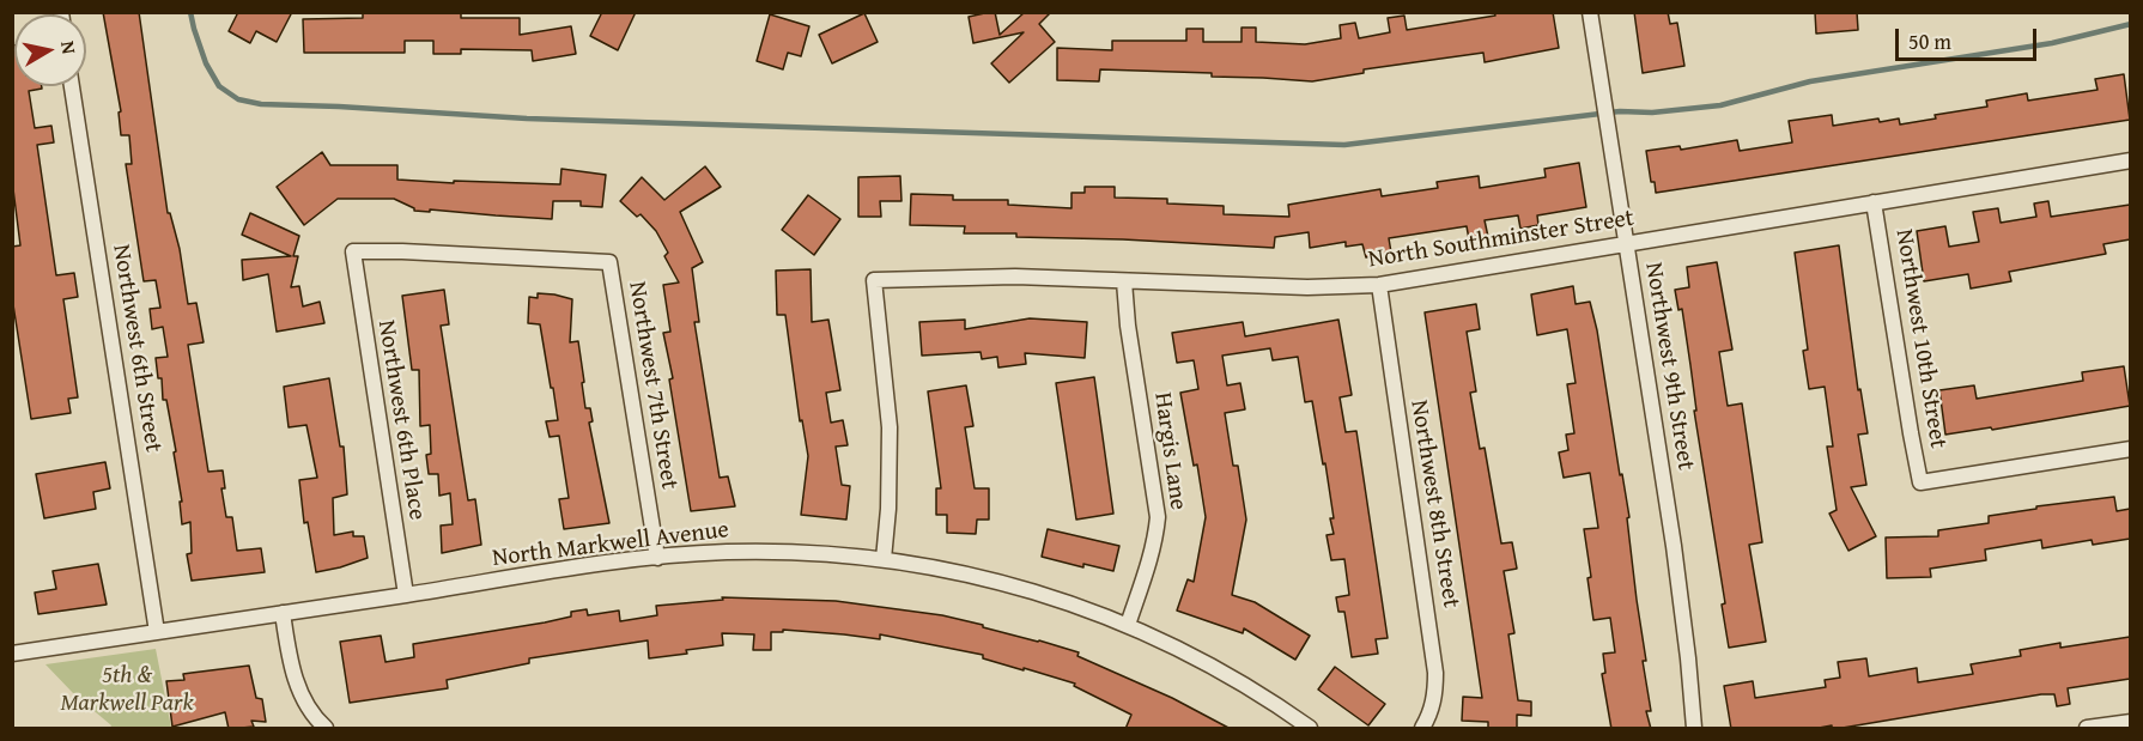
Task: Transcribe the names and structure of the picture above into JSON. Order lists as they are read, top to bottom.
{
  "streets": {
    "street": [
      "North Southminster Street",
      "Northwest 10th Street",
      "Northwest 6th Street",
      "Northwest 9th Street",
      "Northwest 7th Street",
      "Northwest 6th Place",
      "Hargis Lane",
      "Northwest 8th Street",
      "North Markwell Avenue"
    ]
  },
  "crossings": [
    ["North Southminster Street", "Northwest 10th Street"],
    ["North Southminster Street", "Northwest 9th Street"],
    ["North Southminster Street", "Hargis Lane"],
    ["North Southminster Street", "Northwest 8th Street"],
    ["North Southminster Street", "North Markwell Avenue"],
    ["Northwest 6th Street", "North Markwell Avenue"],
    ["Northwest 7th Street", "Northwest 6th Place"],
    ["Northwest 7th Street", "North Markwell Avenue"],
    ["Northwest 6th Place", "North Markwell Avenue"],
    ["Hargis Lane", "North Markwell Avenue"]
  ],
  "parks": ["5th & Markwell Park"],
  "scale_bar": "50 m",
  "north": "right"
}
